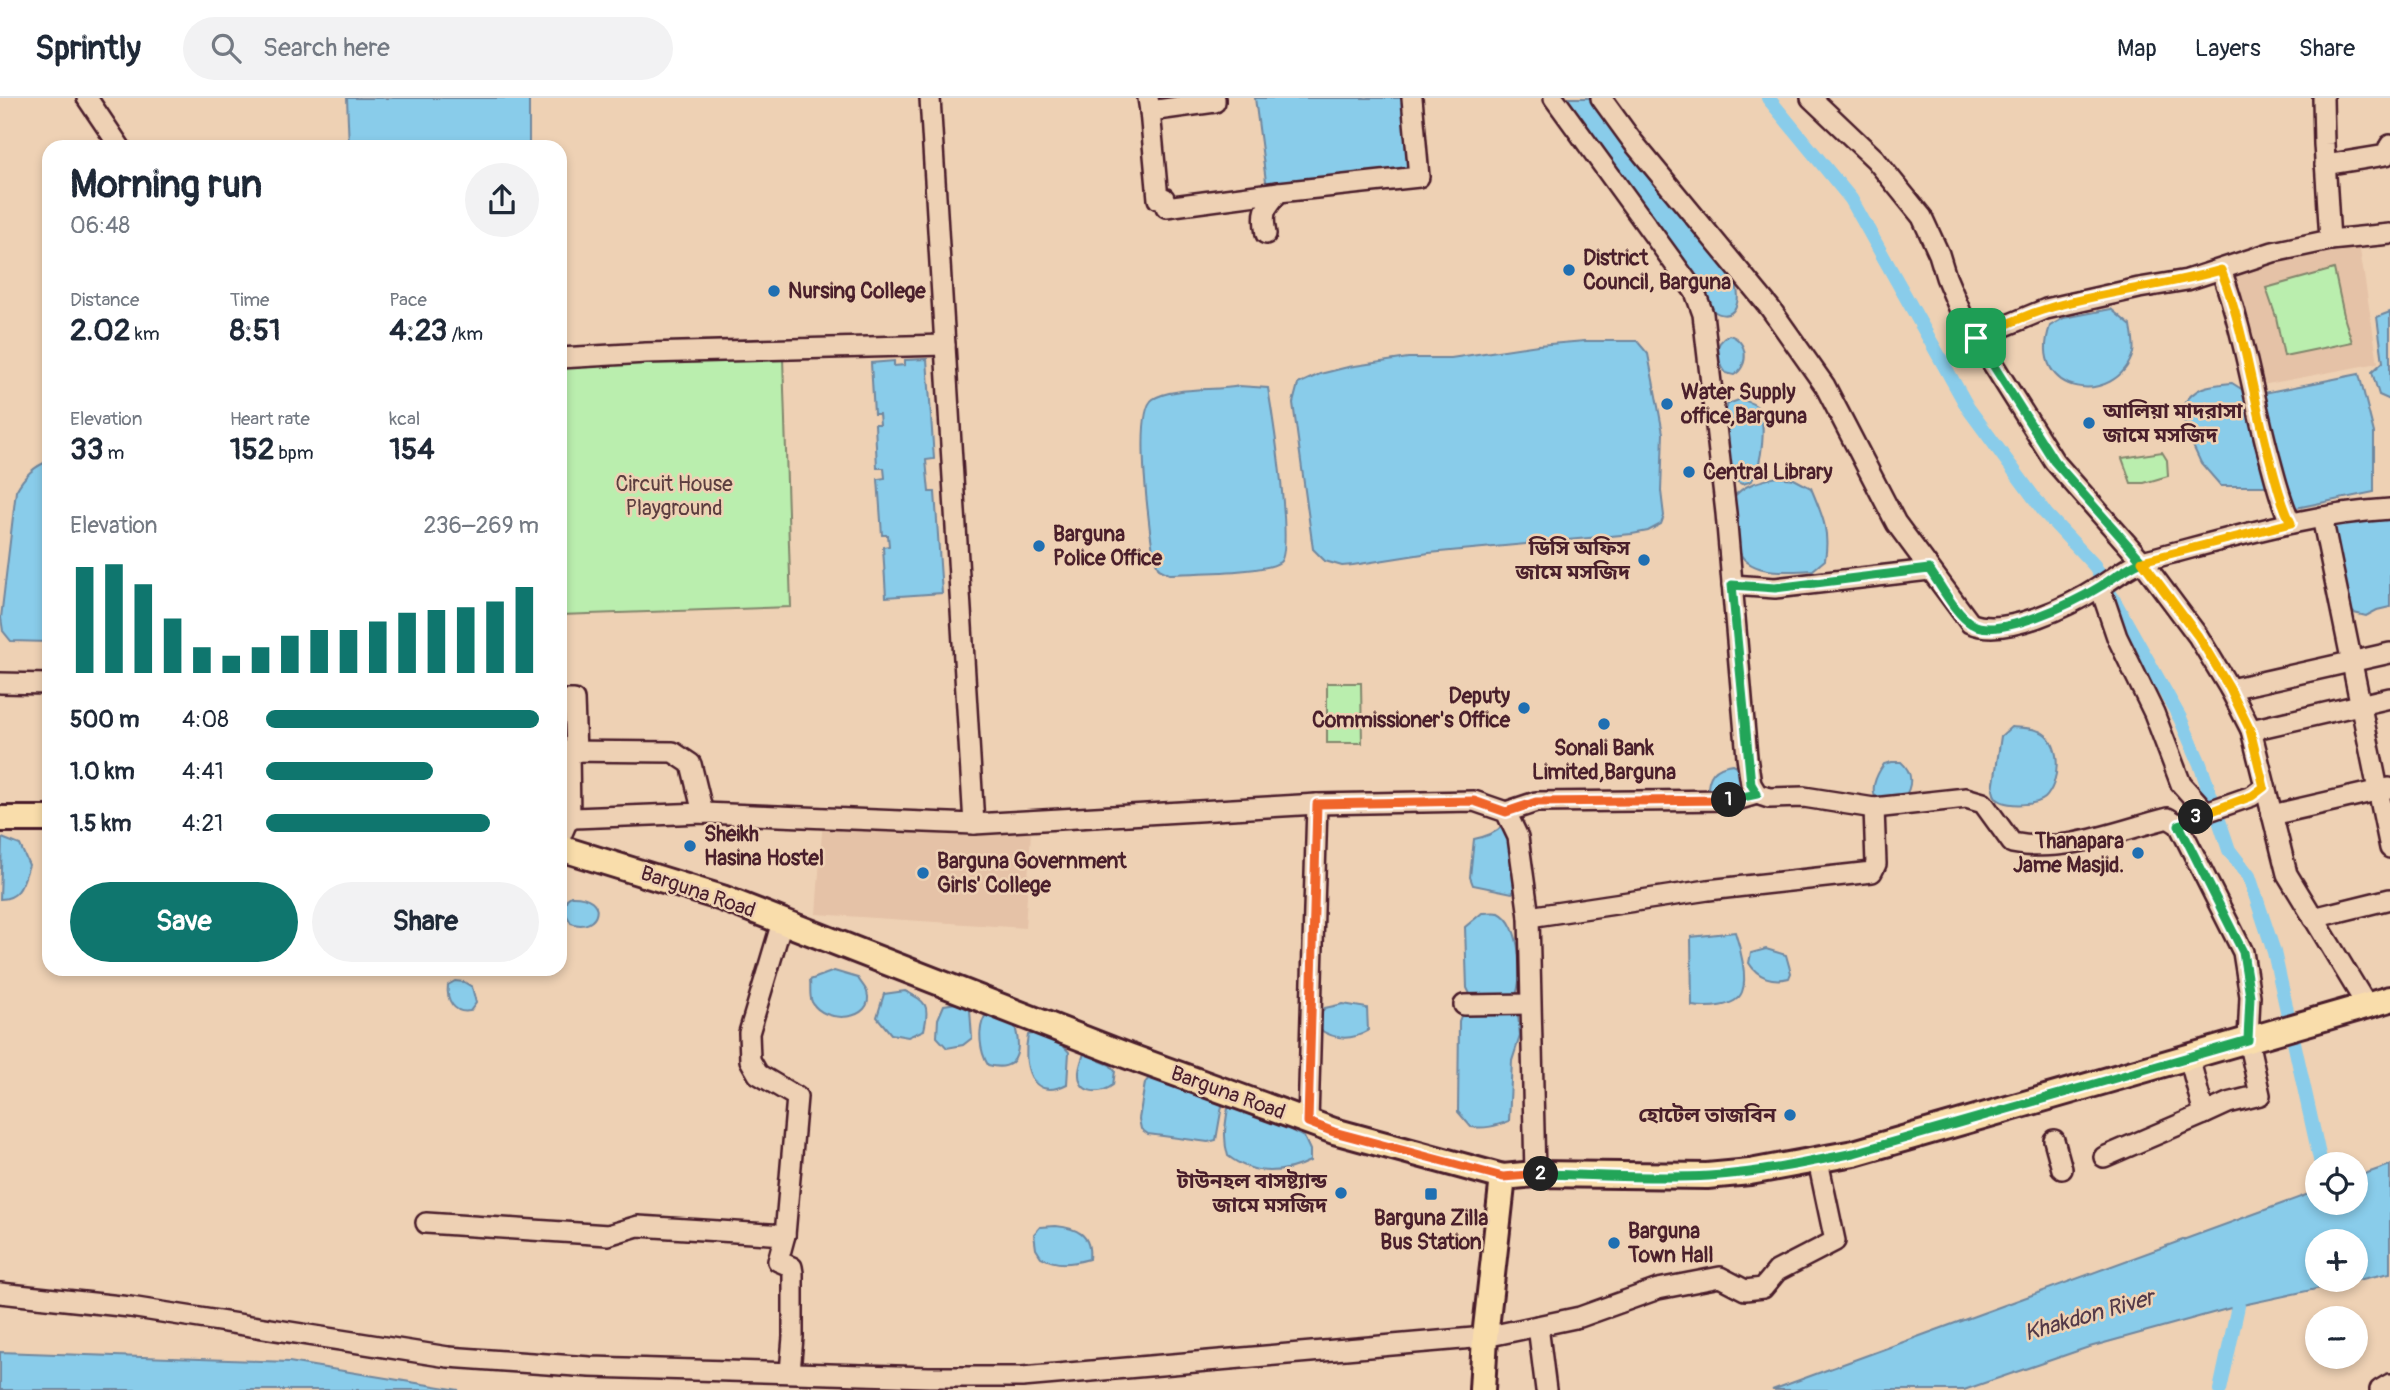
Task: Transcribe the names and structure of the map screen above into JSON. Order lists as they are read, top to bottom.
{
  "streets": {
    "main road": ["Barguna Road"]
  },
  "water": ["Khakdon River"],
  "parks": ["Circuit House Playground"],
  "places": {
    "other": [
      "District Council, Barguna",
      "Nursing College",
      "Water Supply office,Barguna",
      "আলিয়া মাদরাসা জামে মসজিদ",
      "Central Library",
      "Barguna Police Office",
      "ডিসি অফিস জামে মসজিদ",
      "Deputy Commissioner's Office",
      "Sonali Bank Limited,Barguna",
      "Sheikh Hasina Hostel",
      "Thanapara Jame Masjid.",
      "Barguna Government Girls' College",
      "হোটেল তাজবিন",
      "টাউনহল বাসষ্ট্যান্ড জামে মসজিদ",
      "Barguna Town Hall"
    ],
    "transit": ["Barguna Zilla Bus Station"]
  },
  "page": {
    "header": "Sprintly",
    "search": "Search here",
    "nav": ["Map", "Layers", "Share"],
    "heading": ["Morning run", "06:48"],
    "stats": [
      ["Distance", "2.02 km"],
      ["Time", "8:51"],
      ["Pace", "4:23 /km"],
      ["Elevation", "33 m"],
      ["Heart rate", "152 bpm"],
      ["kcal", "154"]
    ],
    "chart": ["Elevation", "236–269 m"],
    "list": [
      {
        "name": "500 m",
        "note": "4:08"
      },
      {
        "name": "1.0 km",
        "note": "4:41"
      },
      {
        "name": "1.5 km",
        "note": "4:21"
      }
    ],
    "pins": ["1", "3", "2"],
    "buttons": ["Save", "Share"],
    "map_buttons": ["+", "−"]
  }
}
